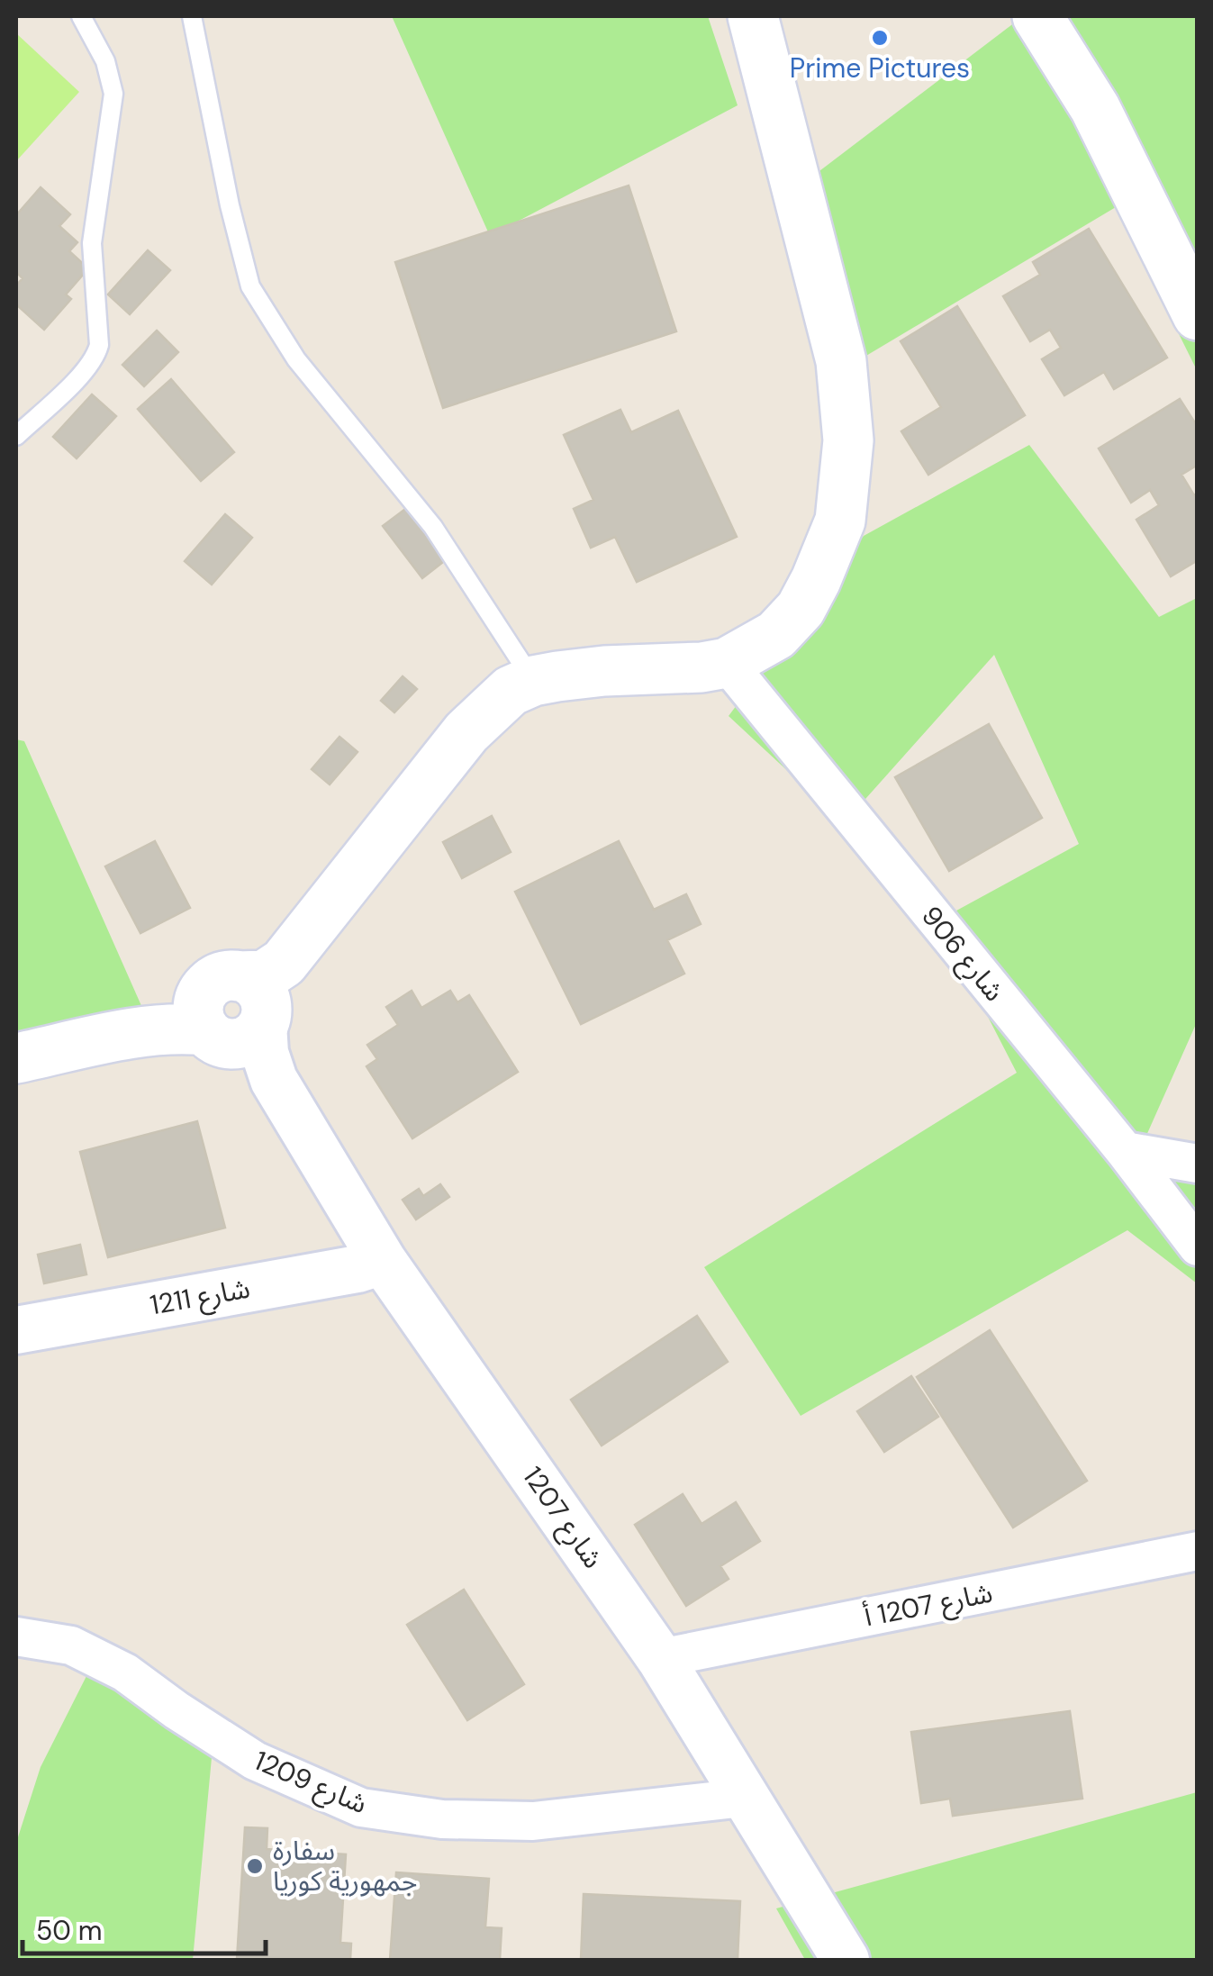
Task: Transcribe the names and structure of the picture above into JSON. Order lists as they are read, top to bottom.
{
  "streets": {
    "street": [
      "شارع 906",
      "شارع 1211",
      "شارع 1207",
      "شارع 1207 أ",
      "شارع 1209"
    ]
  },
  "crossings": [
    ["شارع 1211", "شارع 1207"],
    ["شارع 1207", "شارع 1207 أ"],
    ["شارع 1207", "شارع 1209"]
  ],
  "places": ["Prime Pictures", "سفارة جمهورية كوريا"],
  "scale_bar": "50 m"
}
